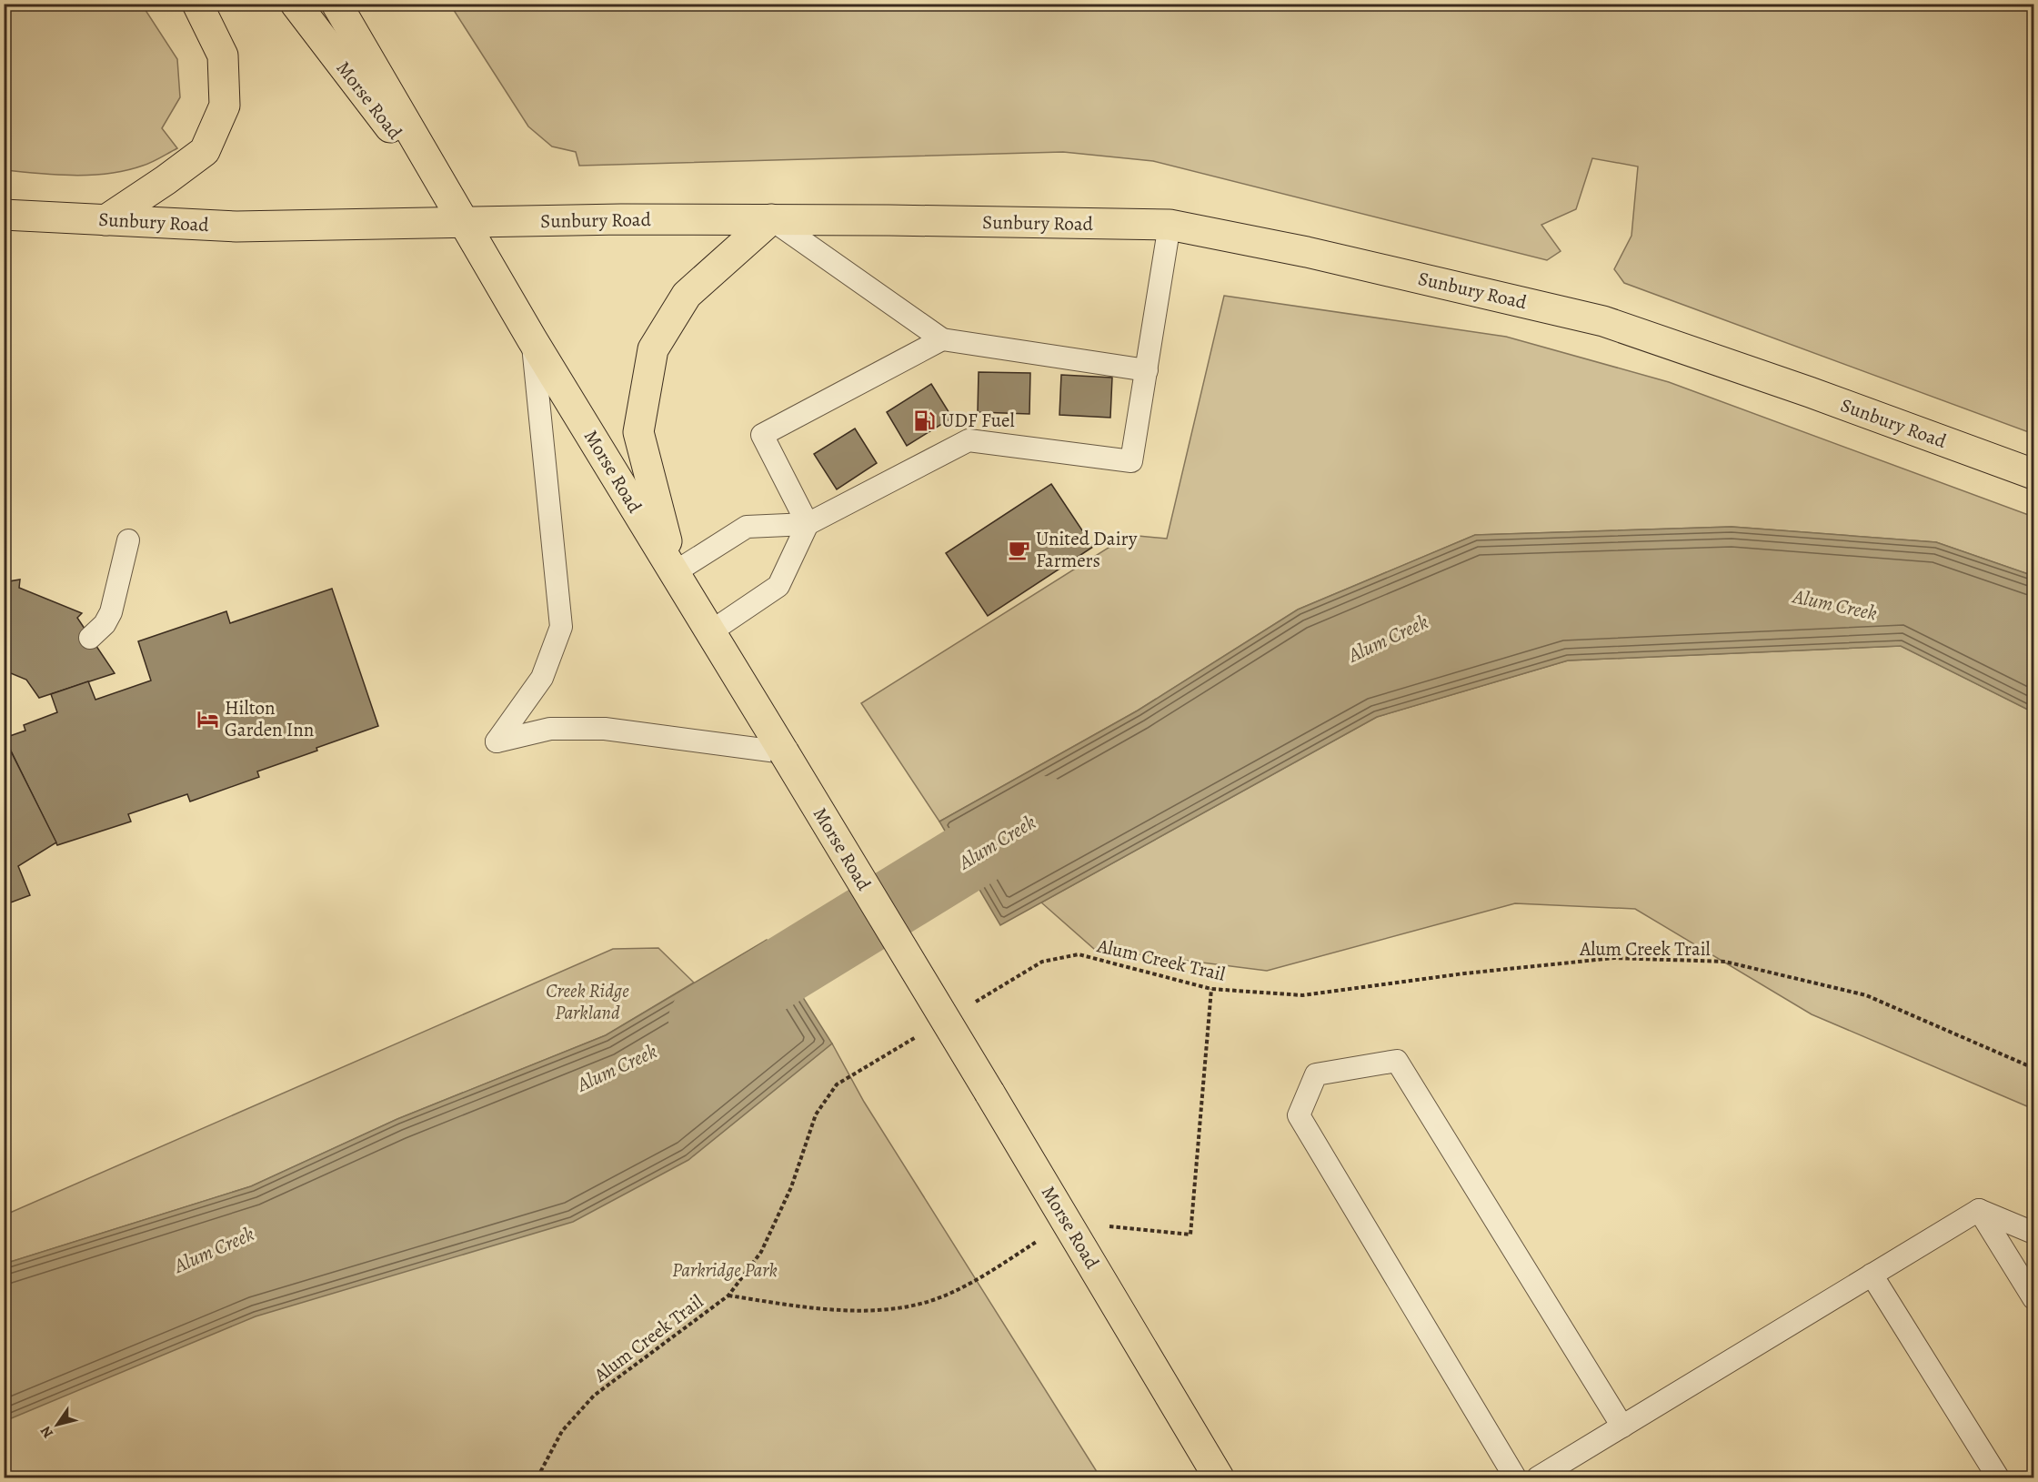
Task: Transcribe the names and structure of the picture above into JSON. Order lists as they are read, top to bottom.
{
  "streets": {
    "main road": ["Morse Road", "Sunbury Road"],
    "path": ["Alum Creek Trail"]
  },
  "crossings": [
    ["Morse Road", "Sunbury Road"]
  ],
  "water": ["Alum Creek"],
  "parks": ["Creek Ridge Parkland", "Parkridge Park"],
  "places": {
    "fuel station": ["UDF Fuel"],
    "cafe": ["United Dairy Farmers"],
    "hotel": ["Hilton Garden Inn"]
  },
  "north": "bottom left"
}
